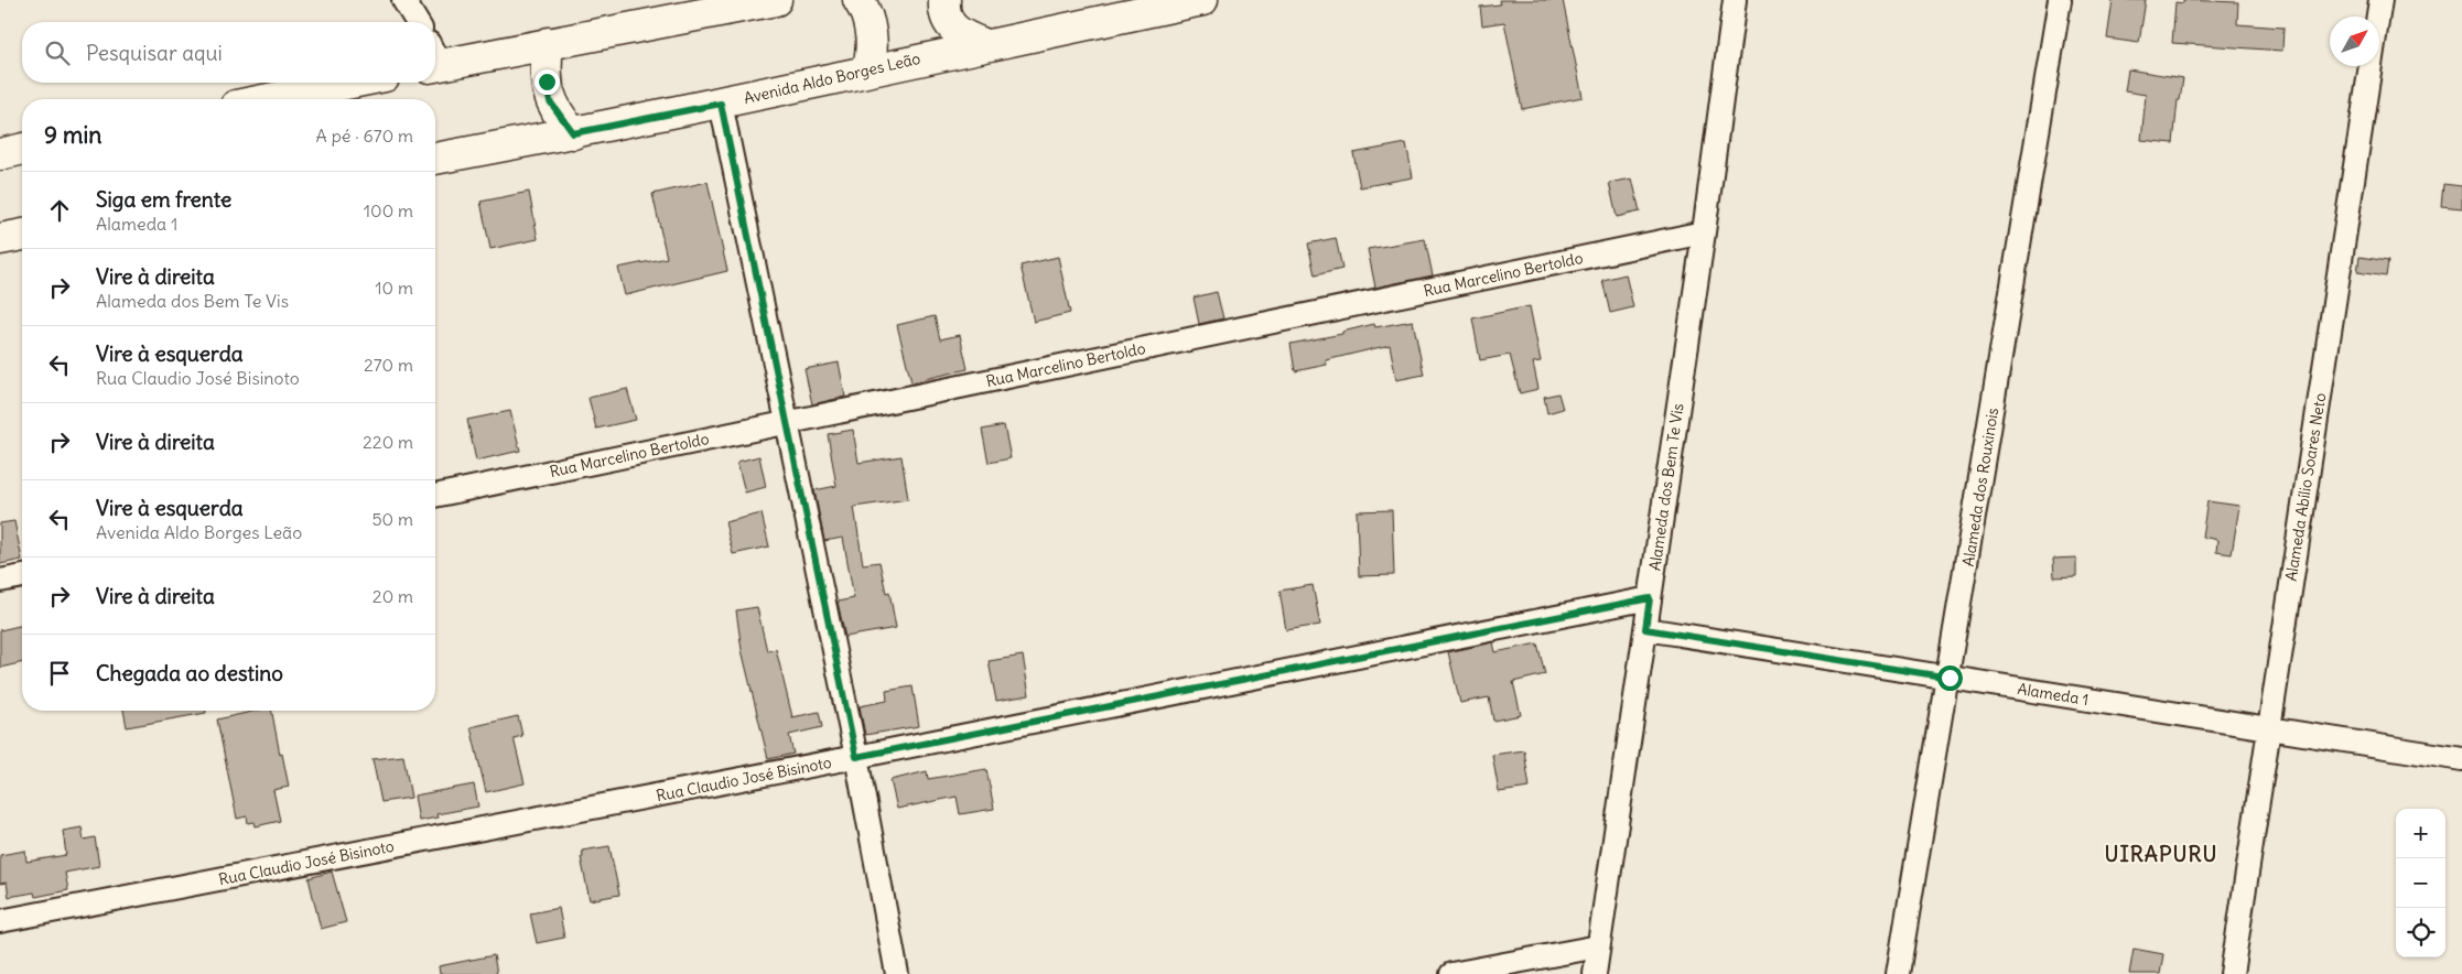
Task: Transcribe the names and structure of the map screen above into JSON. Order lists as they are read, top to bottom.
{
  "streets": {
    "street": [
      "Avenida Aldo Borges Leão",
      "Rua Marcelino Bertoldo",
      "Alameda dos Bem Te Vis",
      "Alameda dos Rouxinois",
      "Alameda Abílio Soares Neto",
      "Alameda 1",
      "Rua Claudio José Bisinoto"
    ]
  },
  "crossings": [
    ["Rua Marcelino Bertoldo", "Alameda dos Bem Te Vis"],
    ["Alameda dos Bem Te Vis", "Alameda 1"],
    ["Alameda dos Bem Te Vis", "Rua Claudio José Bisinoto"],
    ["Alameda dos Rouxinois", "Alameda 1"],
    ["Alameda Abílio Soares Neto", "Alameda 1"]
  ],
  "districts": ["UIRAPURU"],
  "north": "top right",
  "page": {
    "search": "Pesquisar aqui",
    "heading": ["9 min", "A pé · 670 m"],
    "list": [
      ["Siga em frente", "Alameda 1", "100 m"],
      ["Vire à direita", "Alameda dos Bem Te Vis", "10 m"],
      ["Vire à esquerda", "Rua Claudio José Bisinoto", "270 m"],
      ["Vire à direita", "220 m"],
      ["Vire à esquerda", "Avenida Aldo Borges Leão", "50 m"],
      ["Vire à direita", "20 m"],
      "Chegada ao destino"
    ],
    "map_buttons": ["+", "−"]
  }
}
